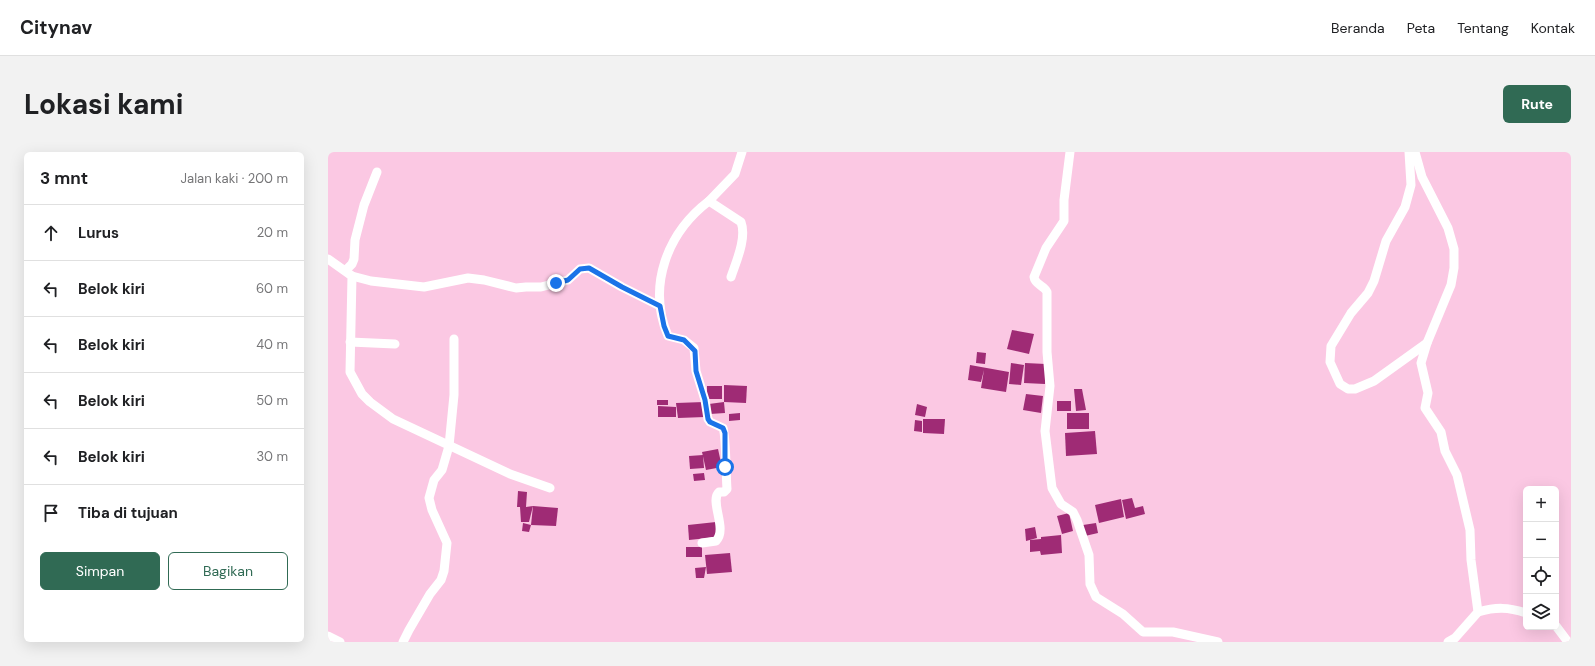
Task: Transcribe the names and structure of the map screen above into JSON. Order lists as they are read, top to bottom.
{
  "page": {
    "header": "Citynav",
    "nav": [
      "Beranda",
      "Peta",
      "Tentang",
      "Kontak"
    ],
    "buttons": [
      "Rute",
      ["Simpan", "Bagikan"]
    ],
    "title": "Lokasi kami",
    "heading": ["3 mnt", "Jalan kaki · 200 m"],
    "list": [
      ["Lurus", "20 m"],
      ["Belok kiri", "60 m"],
      ["Belok kiri", "40 m"],
      ["Belok kiri", "50 m"],
      ["Belok kiri", "30 m"],
      "Tiba di tujuan"
    ],
    "map_buttons": ["+", "−"]
  }
}
